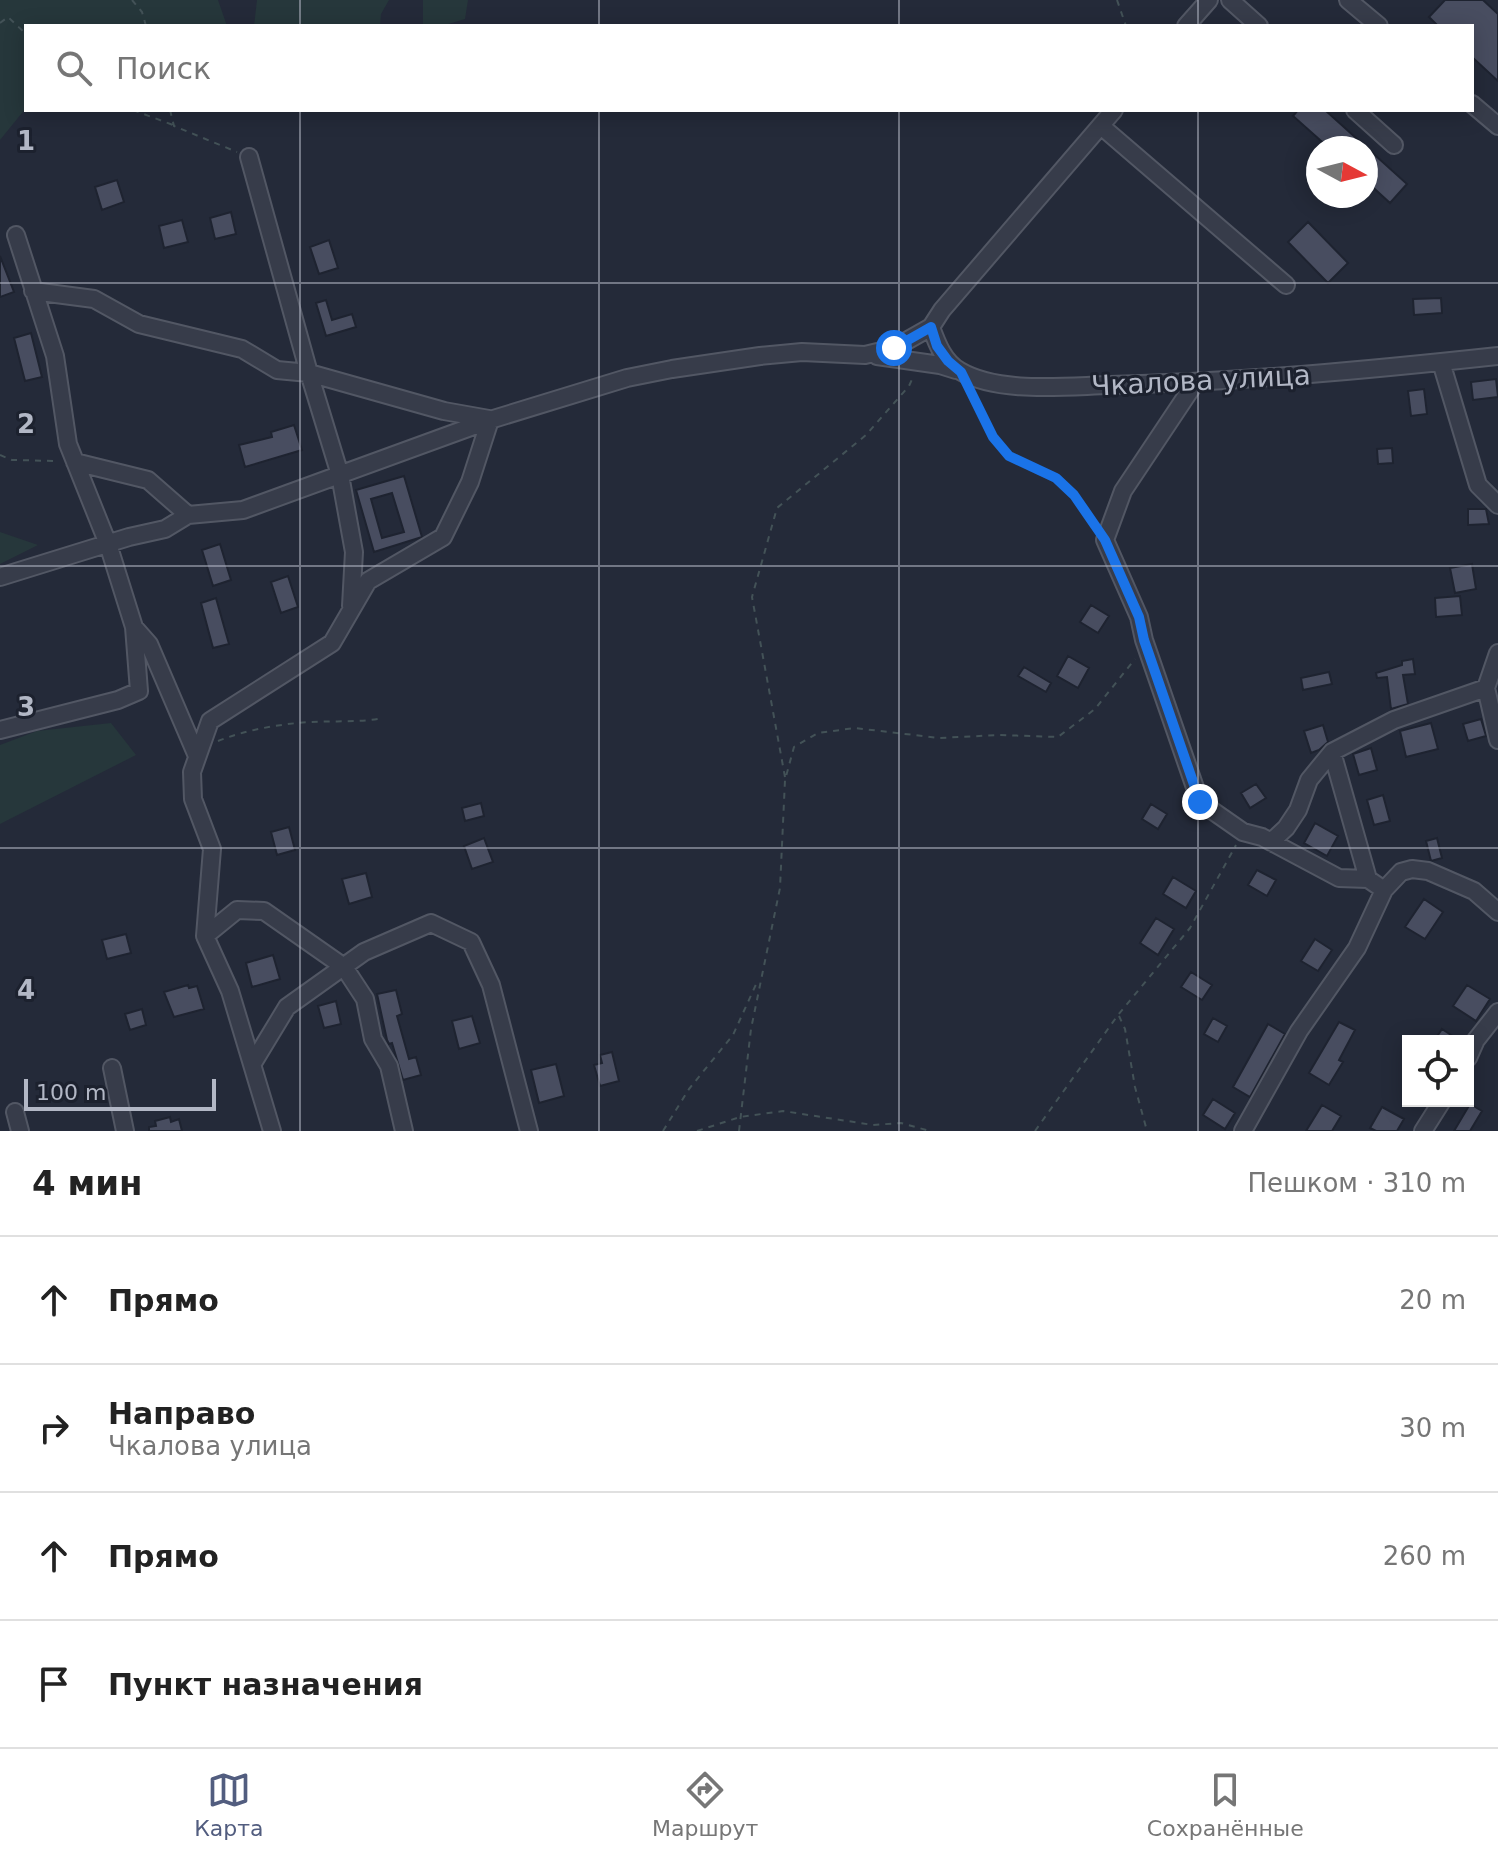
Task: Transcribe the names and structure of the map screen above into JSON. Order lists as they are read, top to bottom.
{
  "streets": {
    "street": ["Чкалова улица"]
  },
  "scale_bar": "100 m",
  "north": "right",
  "page": {
    "search": "Поиск",
    "scale": "100 m",
    "heading": ["4 мин", "Пешком · 310 m"],
    "list": [
      ["Прямо", "20 m"],
      ["Направо", "Чкалова улица", "30 m"],
      ["Прямо", "260 m"],
      "Пункт назначения"
    ],
    "nav": ["Карта", "Маршрут", "Сохранённые"]
  },
  "grid": {
    "rows": [
      "1",
      "2",
      "3",
      "4"
    ]
  }
}
